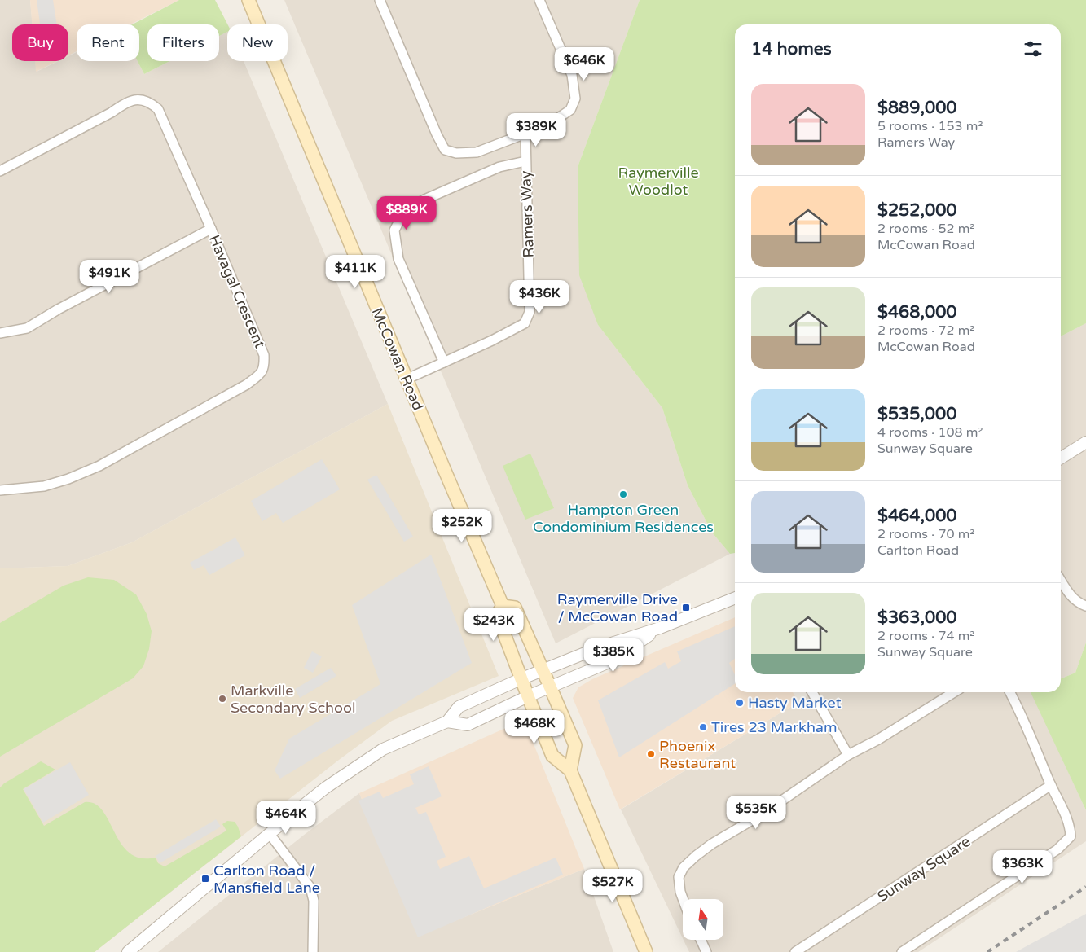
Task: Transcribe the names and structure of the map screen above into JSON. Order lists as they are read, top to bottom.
{
  "streets": {
    "main road": ["McCowan Road"],
    "street": ["Ramers Way", "Havagal Crescent", "Sunway Square"]
  },
  "crossings": [
    ["Ramers Way", "McCowan Road"]
  ],
  "parks": ["Raymerville Woodlot"],
  "places": {
    "other": [
      "Hampton Green Condominium Residences",
      "Markville Secondary School",
      "Hasty Market",
      "Tires 23 Markham",
      "Phoenix Restaurant"
    ],
    "transit": ["Raymerville Drive / McCowan Road", "Carlton Road / Mansfield Lane"]
  },
  "north": "top",
  "page": {
    "chip": [
      "Buy",
      "Rent",
      "Filters",
      "New"
    ],
    "heading": "14 homes",
    "price": [
      "$646K",
      "$389K",
      "$889K",
      "$411K",
      "$491K",
      "$436K",
      "$252K",
      "$243K",
      "$385K",
      "$468K",
      "$535K",
      "$464K",
      "$363K",
      "$527K"
    ],
    "list": [
      {
        "name": "$889,000",
        "note": "5 rooms · 153 m² · Ramers Way"
      },
      {
        "name": "$252,000",
        "note": "2 rooms · 52 m² · McCowan Road"
      },
      {
        "name": "$468,000",
        "note": "2 rooms · 72 m² · McCowan Road"
      },
      {
        "name": "$535,000",
        "note": "4 rooms · 108 m² · Sunway Square"
      },
      {
        "name": "$464,000",
        "note": "2 rooms · 70 m² · Carlton Road"
      },
      {
        "name": "$363,000",
        "note": "2 rooms · 74 m² · Sunway Square"
      }
    ]
  }
}
